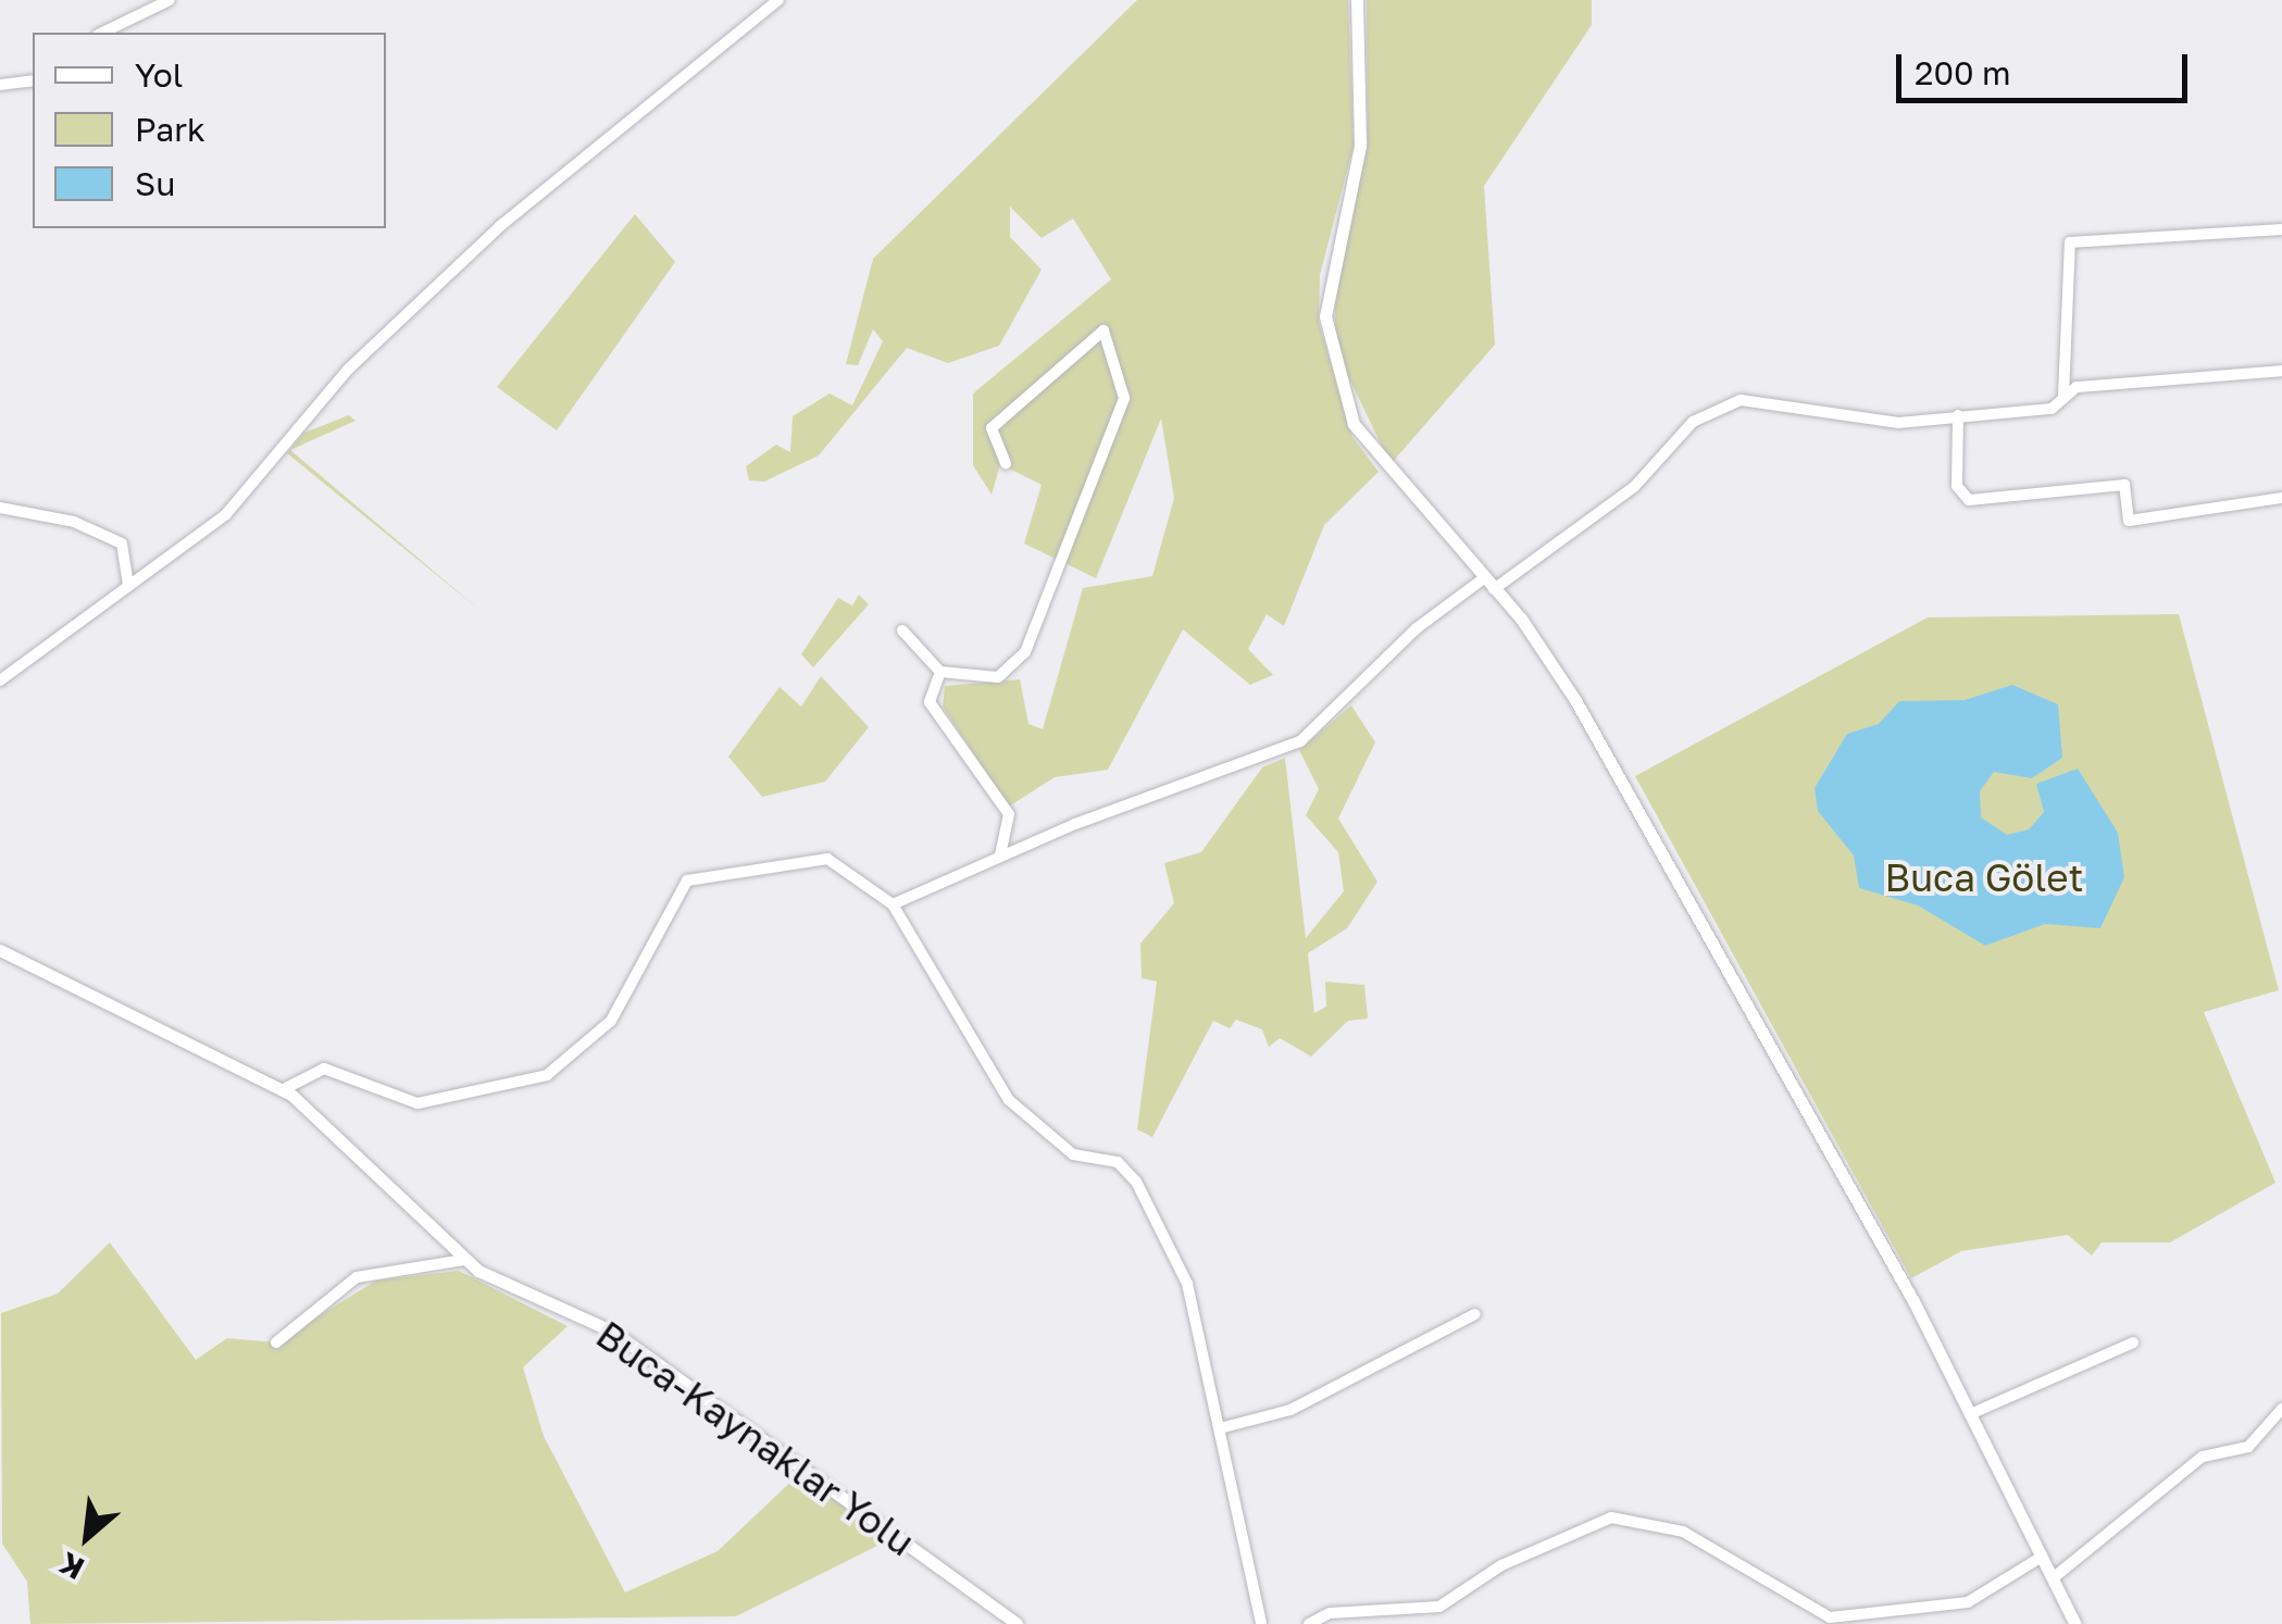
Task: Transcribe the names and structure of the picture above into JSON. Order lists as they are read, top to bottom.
{
  "streets": {
    "street": ["Buca-Kaynaklar Yolu"]
  },
  "parks": ["Buca Gölet"],
  "legend": ["Yol", "Park", "Su"],
  "scale_bar": "200 m",
  "north": "bottom left"
}
